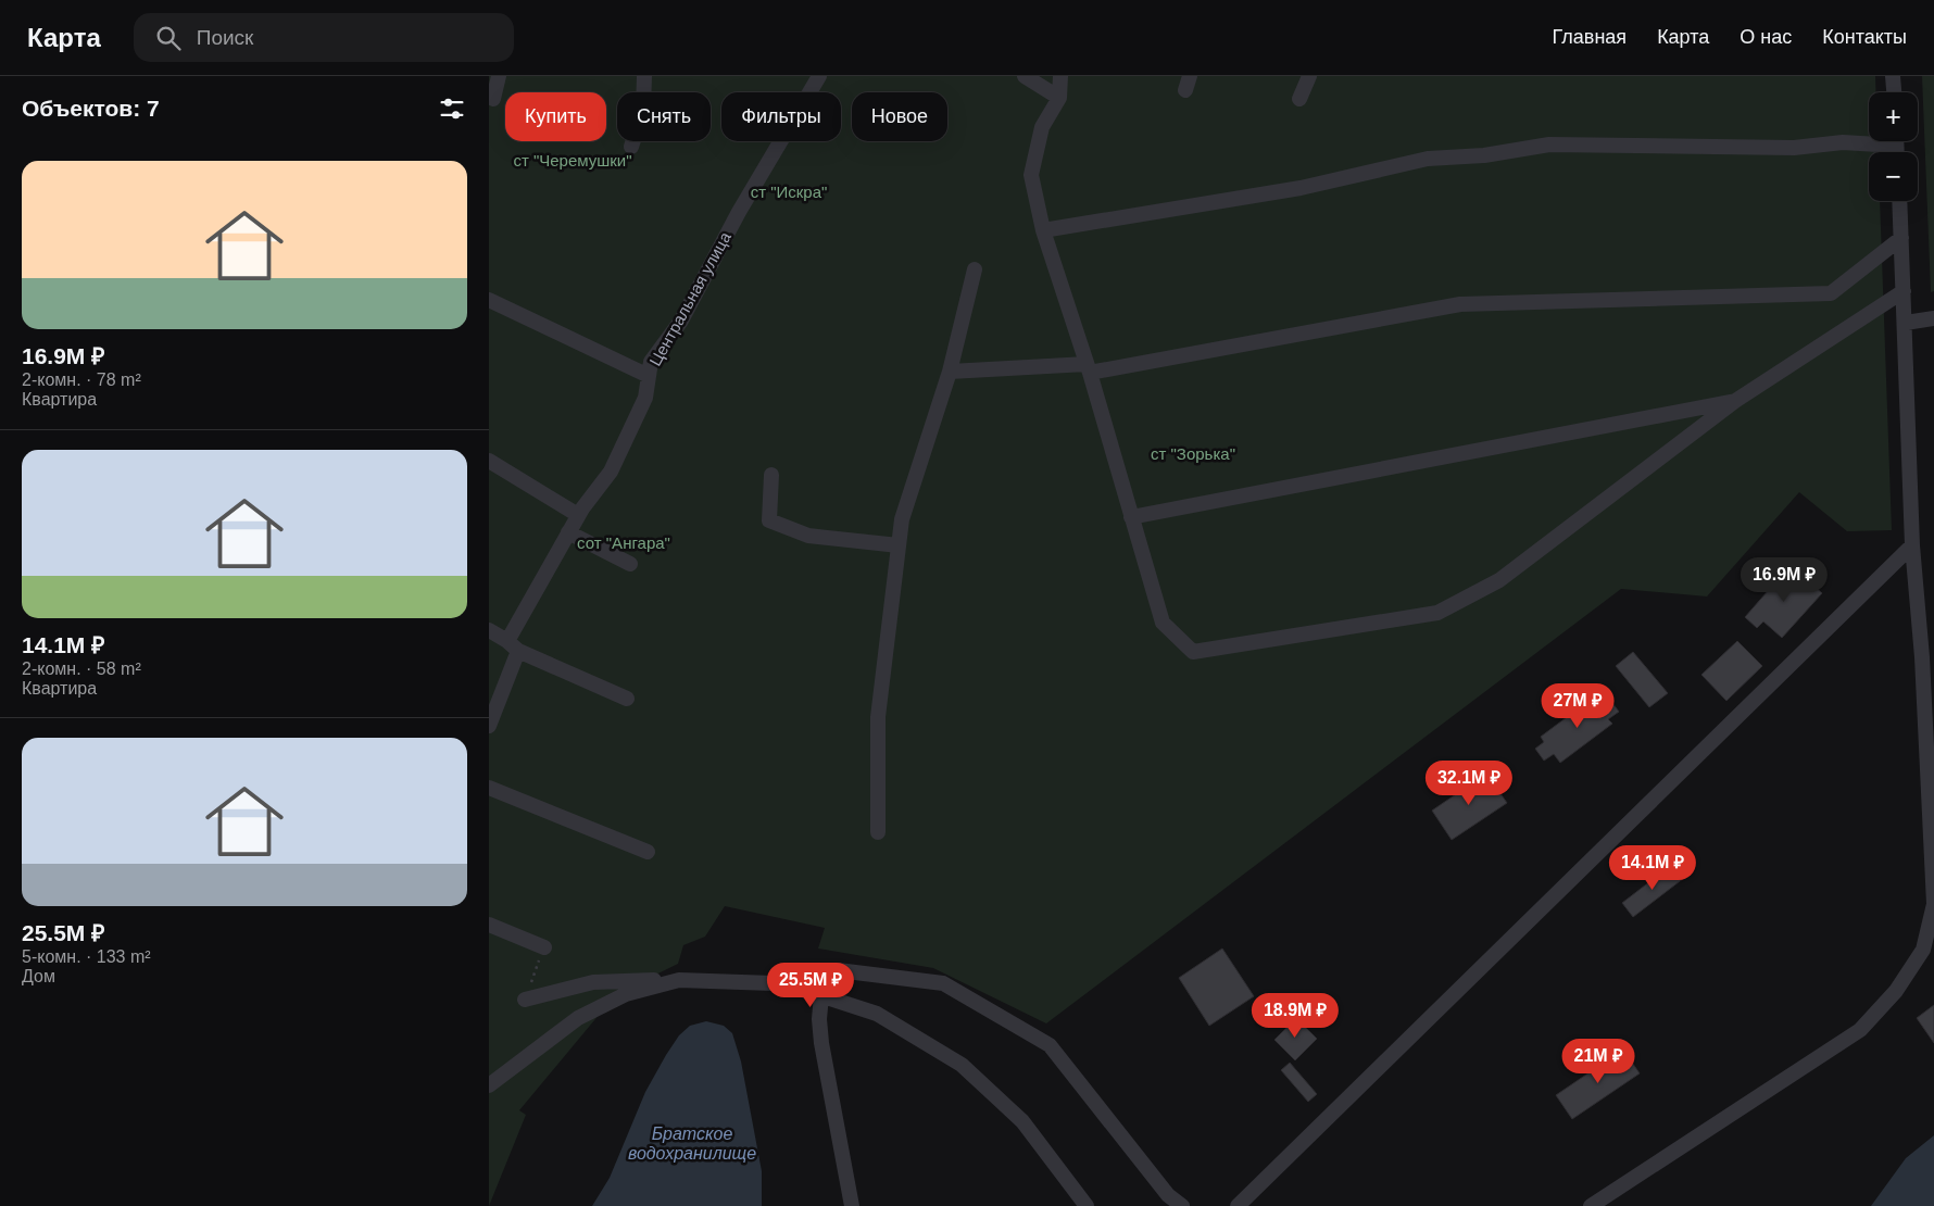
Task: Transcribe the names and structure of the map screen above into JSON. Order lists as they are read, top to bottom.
{
  "streets": {
    "street": ["Центральная улица"]
  },
  "water": ["Братское водохранилище"],
  "parks": [
    "ст \"Черемушки\"",
    "ст \"Искра\"",
    "ст \"Зорька\"",
    "сот \"Ангара\""
  ],
  "page": {
    "header": "Карта",
    "search": "Поиск",
    "nav": [
      "Главная",
      "Карта",
      "О нас",
      "Контакты"
    ],
    "heading": "Объектов: 7",
    "map_buttons": ["+", "−"],
    "chip": [
      "Купить",
      "Снять",
      "Фильтры",
      "Новое"
    ],
    "list": [
      {
        "name": "16.9M ₽",
        "note": "2-комн. · 78 m² · Квартира"
      },
      {
        "name": "14.1M ₽",
        "note": "2-комн. · 58 m² · Квартира"
      },
      {
        "name": "25.5M ₽",
        "note": "5-комн. · 133 m² · Дом"
      }
    ],
    "price": [
      "16.9M ₽",
      "27M ₽",
      "32.1M ₽",
      "14.1M ₽",
      "25.5M ₽",
      "18.9M ₽",
      "21M ₽"
    ]
  }
}
